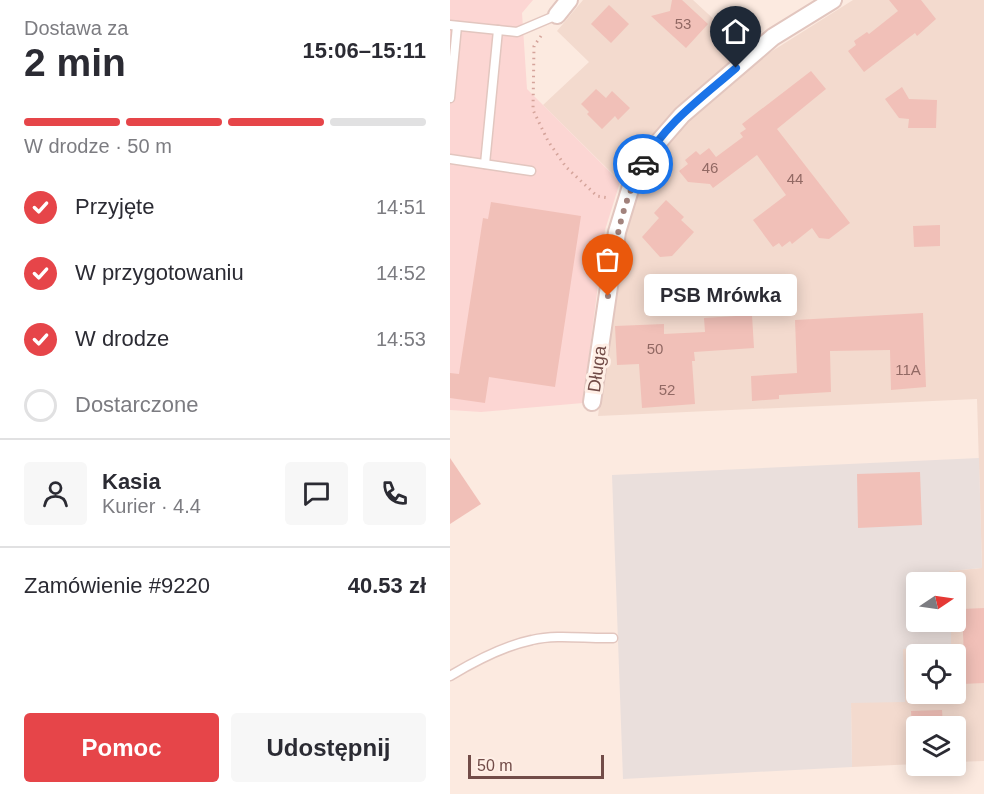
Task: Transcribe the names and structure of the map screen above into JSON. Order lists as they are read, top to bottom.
{
  "streets": {
    "street": ["Długa"]
  },
  "places": ["PSB Mrówka"],
  "house_numbers": [
    "53",
    "46",
    "44",
    "50",
    "11A",
    "52"
  ],
  "scale_bar": "50 m",
  "north": "right",
  "page": {
    "heading": ["2 min", "Dostawa za", "15:06–15:11"],
    "panel": [
      "Kasia",
      "Kurier · 4.4",
      "Zamówienie #9220",
      "40.53 zł"
    ],
    "bar": "W drodze · 50 m",
    "list": [
      ["Przyjęte", "14:51"],
      ["W przygotowaniu", "14:52"],
      ["W drodze", "14:53"],
      "Dostarczone"
    ],
    "bubble": "PSB Mrówka",
    "buttons": ["Pomoc", "Udostępnij"],
    "scale": "50 m"
  }
}
